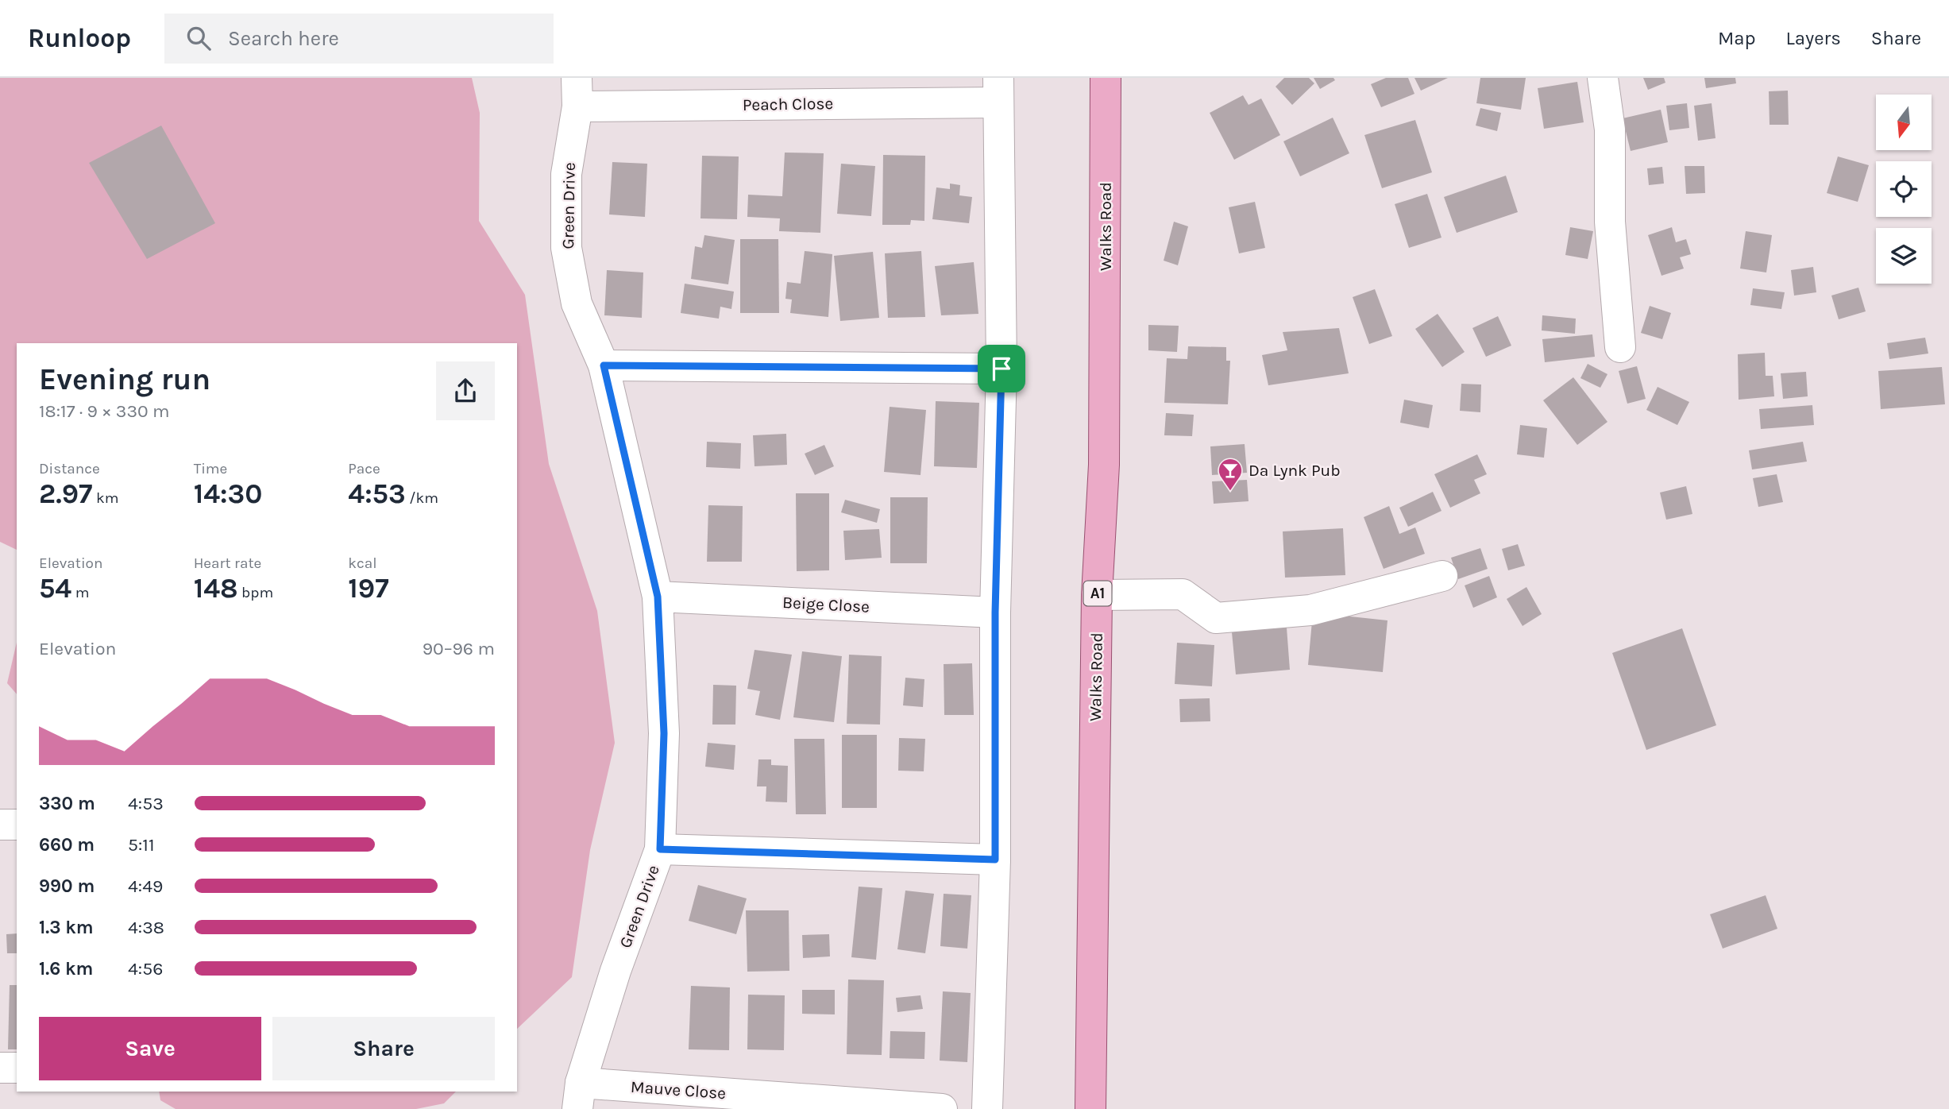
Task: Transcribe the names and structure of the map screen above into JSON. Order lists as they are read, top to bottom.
{
  "streets": {
    "main road": ["Walks Road", "A1"],
    "street": [
      "Peach Close",
      "Green Drive",
      "Beige Close",
      "Mauve Close"
    ]
  },
  "crossings": [
    ["Peach Close", "Green Drive"],
    ["Green Drive", "Beige Close"],
    ["Green Drive", "Mauve Close"]
  ],
  "places": {
    "bar": ["Da Lynk Pub"]
  },
  "north": "bottom",
  "page": {
    "header": "Runloop",
    "search": "Search here",
    "nav": ["Map", "Layers", "Share"],
    "heading": ["Evening run", "18:17 · 9 × 330 m"],
    "stats": [
      ["Distance", "2.97 km"],
      ["Time", "14:30"],
      ["Pace", "4:53 /km"],
      ["Elevation", "54 m"],
      ["Heart rate", "148 bpm"],
      ["kcal", "197"]
    ],
    "chart": ["Elevation", "90–96 m"],
    "list": [
      {
        "name": "330 m",
        "note": "4:53"
      },
      {
        "name": "660 m",
        "note": "5:11"
      },
      {
        "name": "990 m",
        "note": "4:49"
      },
      {
        "name": "1.3 km",
        "note": "4:38"
      },
      {
        "name": "1.6 km",
        "note": "4:56"
      }
    ],
    "buttons": ["Save", "Share"]
  }
}
